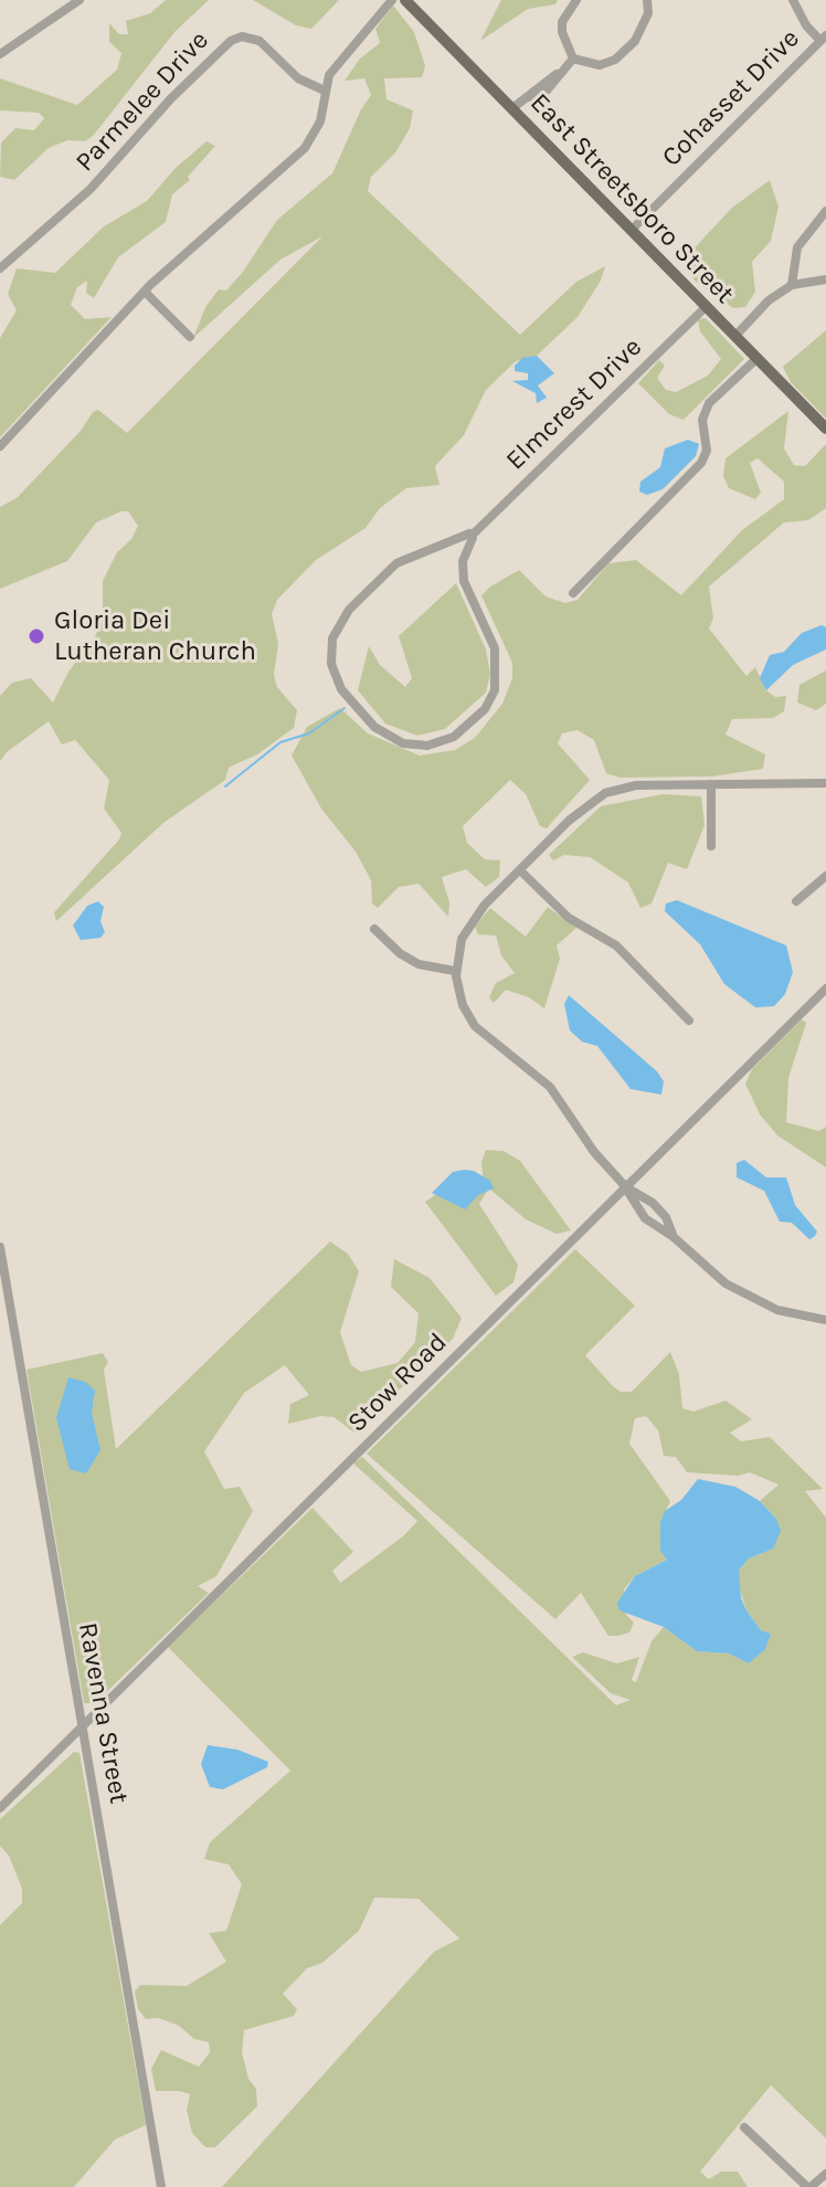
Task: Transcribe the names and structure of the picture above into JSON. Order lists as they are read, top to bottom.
{
  "streets": {
    "main road": ["East Streetsboro Street"],
    "street": [
      "Cohasset Drive",
      "Parmelee Drive",
      "Elmcrest Drive",
      "Stow Road",
      "Ravenna Street"
    ]
  },
  "crossings": [
    ["Cohasset Drive", "East Streetsboro Street"],
    ["East Streetsboro Street", "Elmcrest Drive"],
    ["Stow Road", "Ravenna Street"]
  ],
  "places": ["Gloria Dei Lutheran Church"]
}
